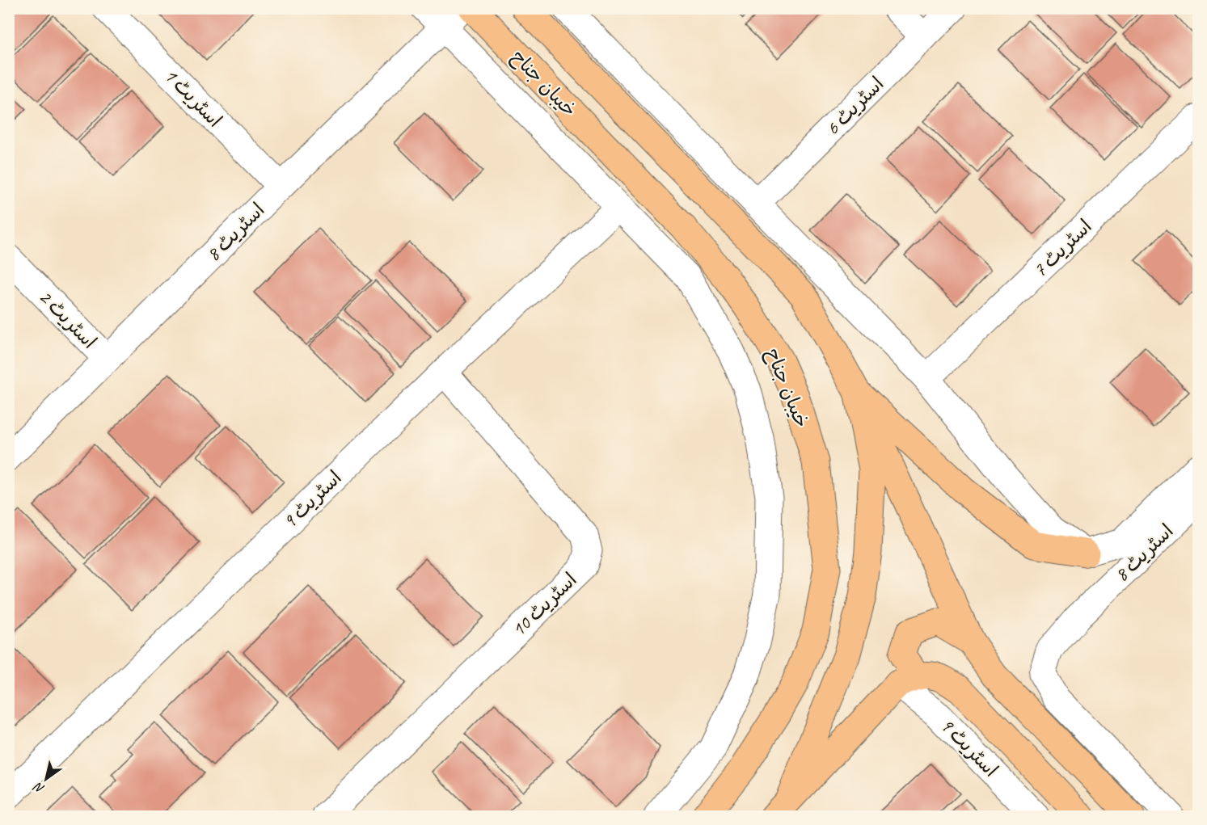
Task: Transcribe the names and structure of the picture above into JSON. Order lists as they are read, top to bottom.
{
  "streets": {
    "main road": ["خیبان جناح"],
    "street": [
      "اسٹریٹ 1",
      "اسٹریٹ 6",
      "اسٹریٹ 8",
      "اسٹریٹ 7",
      "اسٹریٹ 2",
      "اسٹریٹ 9",
      "اسٹریٹ 10"
    ]
  },
  "crossings": [
    ["خیبان جناح", "اسٹریٹ 9"],
    ["اسٹریٹ 1", "اسٹریٹ 8"],
    ["اسٹریٹ 8", "اسٹریٹ 2"],
    ["اسٹریٹ 9", "اسٹریٹ 10"]
  ],
  "north": "bottom left"
}
